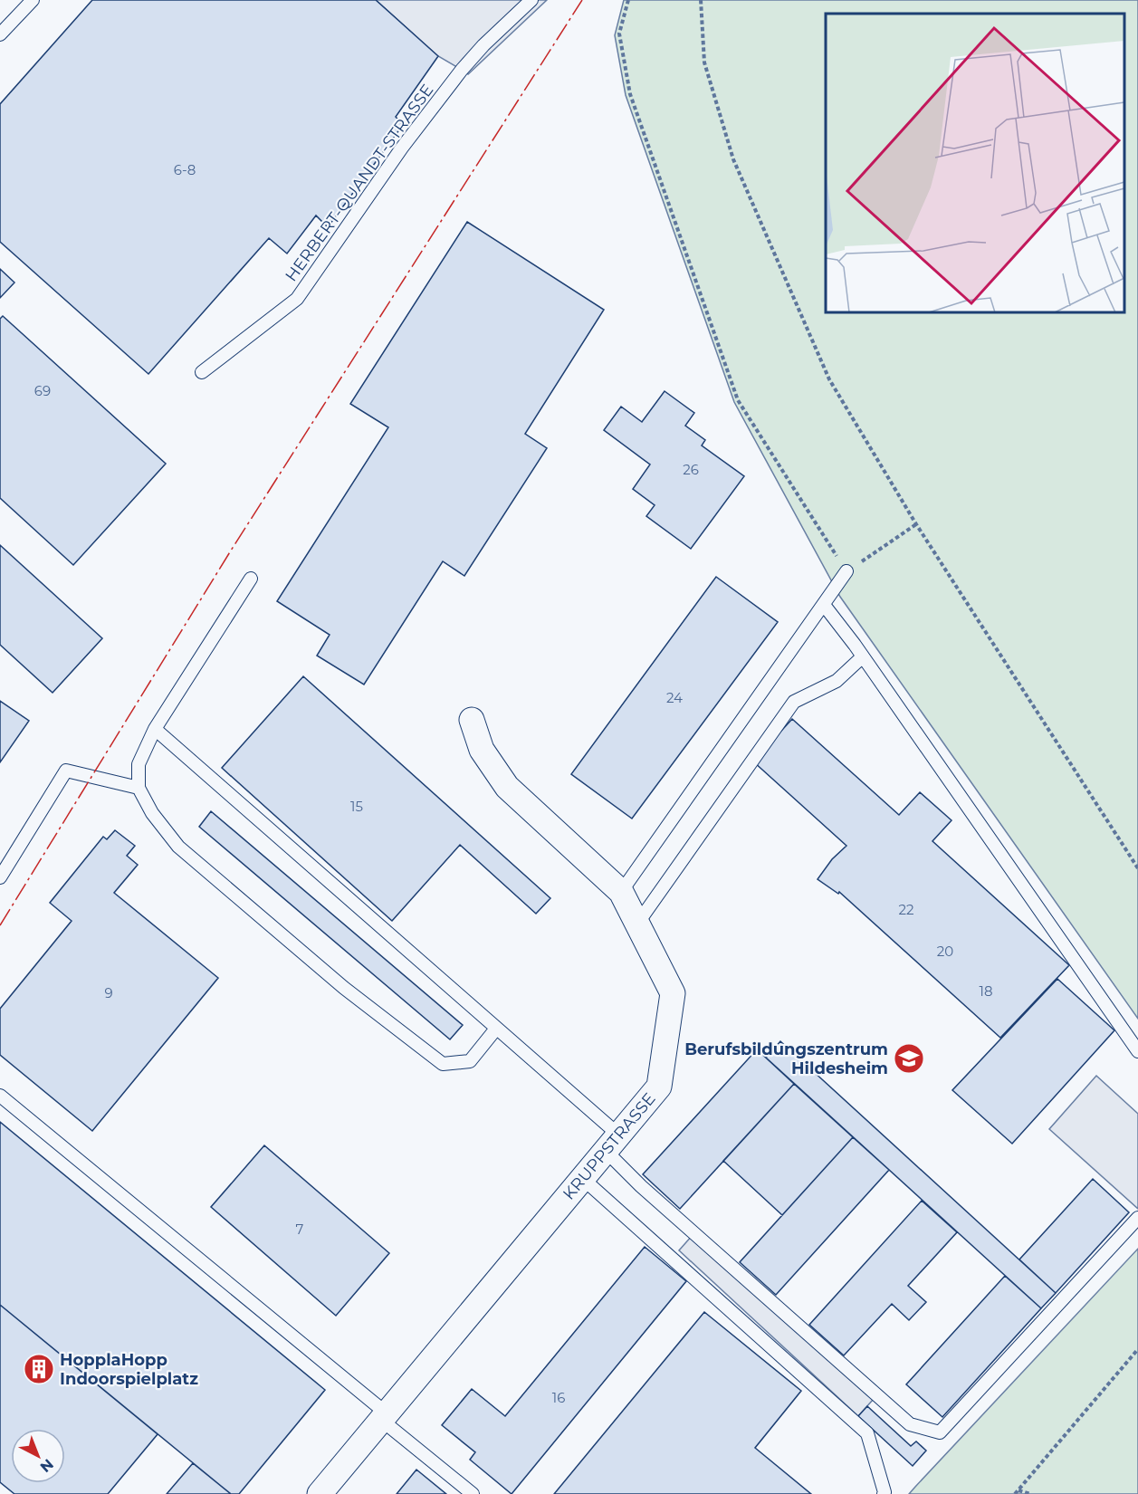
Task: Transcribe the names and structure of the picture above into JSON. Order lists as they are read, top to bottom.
{
  "streets": {
    "street": ["KRUPPSTRASSE"],
    "lane": ["HERBERT-QUANDT-STRASSE"]
  },
  "places": {
    "school or university": ["Berufsbildungszentrum Hildesheim"],
    "building": ["HopplaHopp Indoorspielplatz"]
  },
  "house_numbers": [
    "6-8",
    "69",
    "26",
    "24",
    "15",
    "22",
    "20",
    "18",
    "9",
    "7",
    "16"
  ],
  "north": "bottom right"
}
